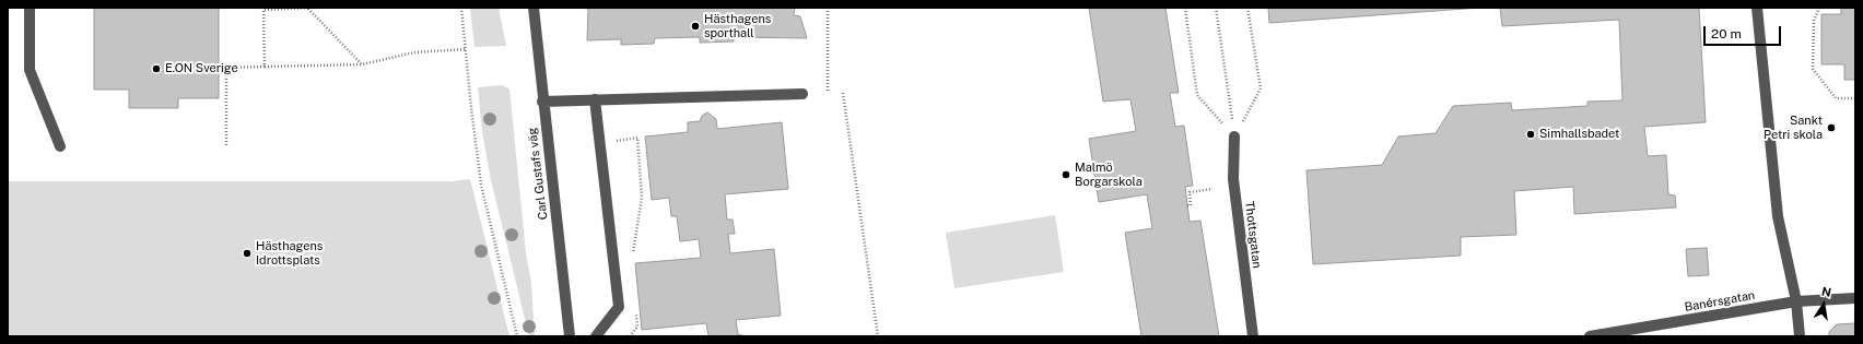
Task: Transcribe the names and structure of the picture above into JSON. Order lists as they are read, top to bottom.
{
  "streets": {
    "street": ["Carl Gustafs väg", "Thottsgatan", "Banérsgatan"]
  },
  "places": [
    "Hästhagens sporthall",
    "E.ON Sverige",
    "Sankt Petri skola",
    "Simhallsbadet",
    "Malmö Borgarskola",
    "Hästhagens Idrottsplats"
  ],
  "scale_bar": "20 m",
  "north": "top"
}
